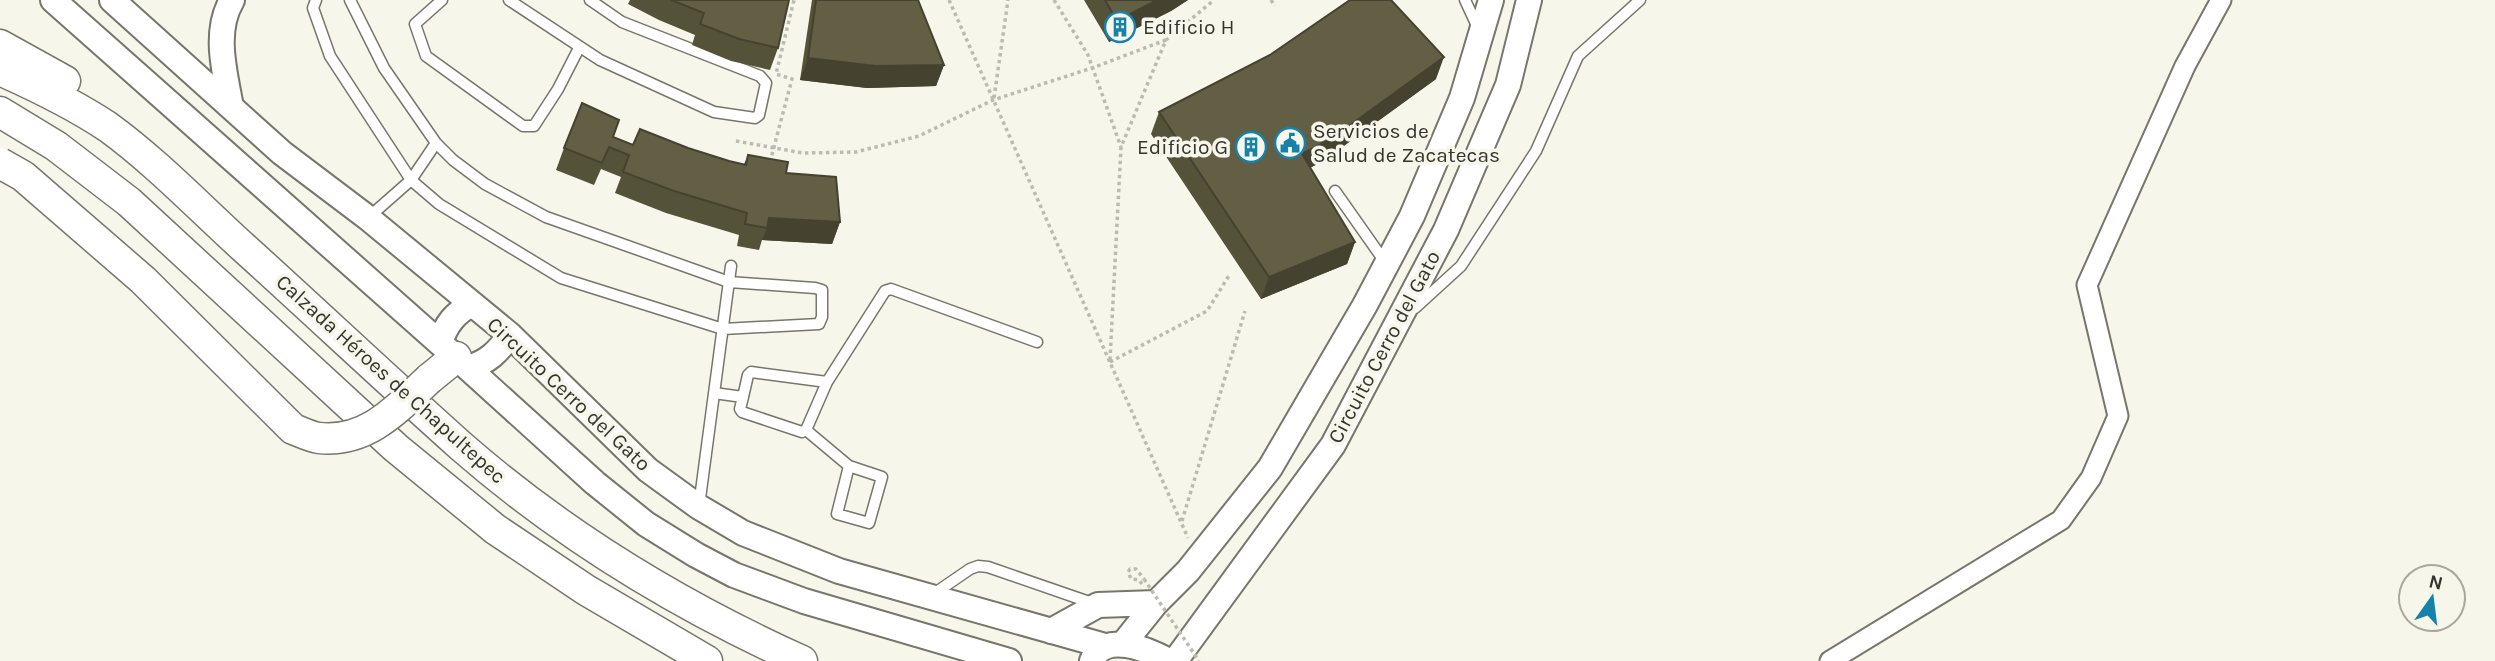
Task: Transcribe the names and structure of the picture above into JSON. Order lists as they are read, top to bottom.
{
  "streets": {
    "main road": ["Calzada Héroes de Chapultepec"],
    "street": ["Circuito Cerro del Gato"]
  },
  "places": {
    "building": ["Edificio H", "Edificio G"],
    "public building": ["Servicios de Salud de Zacatecas"]
  },
  "north": "top"
}
